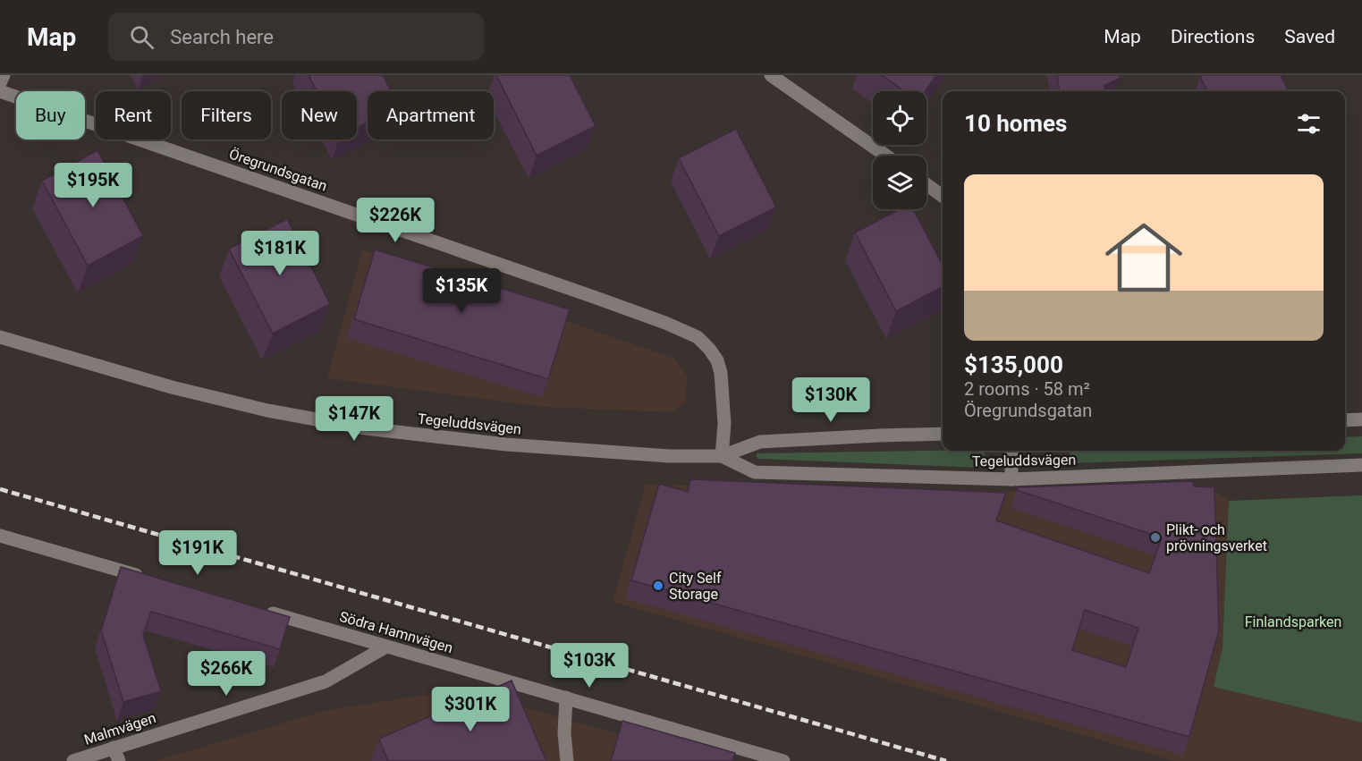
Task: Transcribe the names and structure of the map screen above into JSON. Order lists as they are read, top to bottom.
{
  "streets": {
    "main road": [
      "Öregrundsgatan",
      "Tegeluddsvägen",
      "Södra Hamnvägen",
      "Malmvägen"
    ]
  },
  "crossings": [
    ["Öregrundsgatan", "Tegeluddsvägen"],
    ["Södra Hamnvägen", "Malmvägen"]
  ],
  "parks": ["Finlandsparken"],
  "places": ["Plikt- och prövningsverket", "City Self Storage"],
  "page": {
    "header": "Map",
    "search": "Search here",
    "nav": ["Map", "Directions", "Saved"],
    "chip": [
      "Buy",
      "Rent",
      "Filters",
      "New",
      "Apartment"
    ],
    "heading": "10 homes",
    "list": [
      {
        "name": "$135,000",
        "note": "2 rooms · 58 m² · Öregrundsgatan"
      }
    ],
    "price": [
      "$195K",
      "$226K",
      "$181K",
      "$135K",
      "$130K",
      "$147K",
      "$191K",
      "$103K",
      "$266K",
      "$301K"
    ]
  }
}
